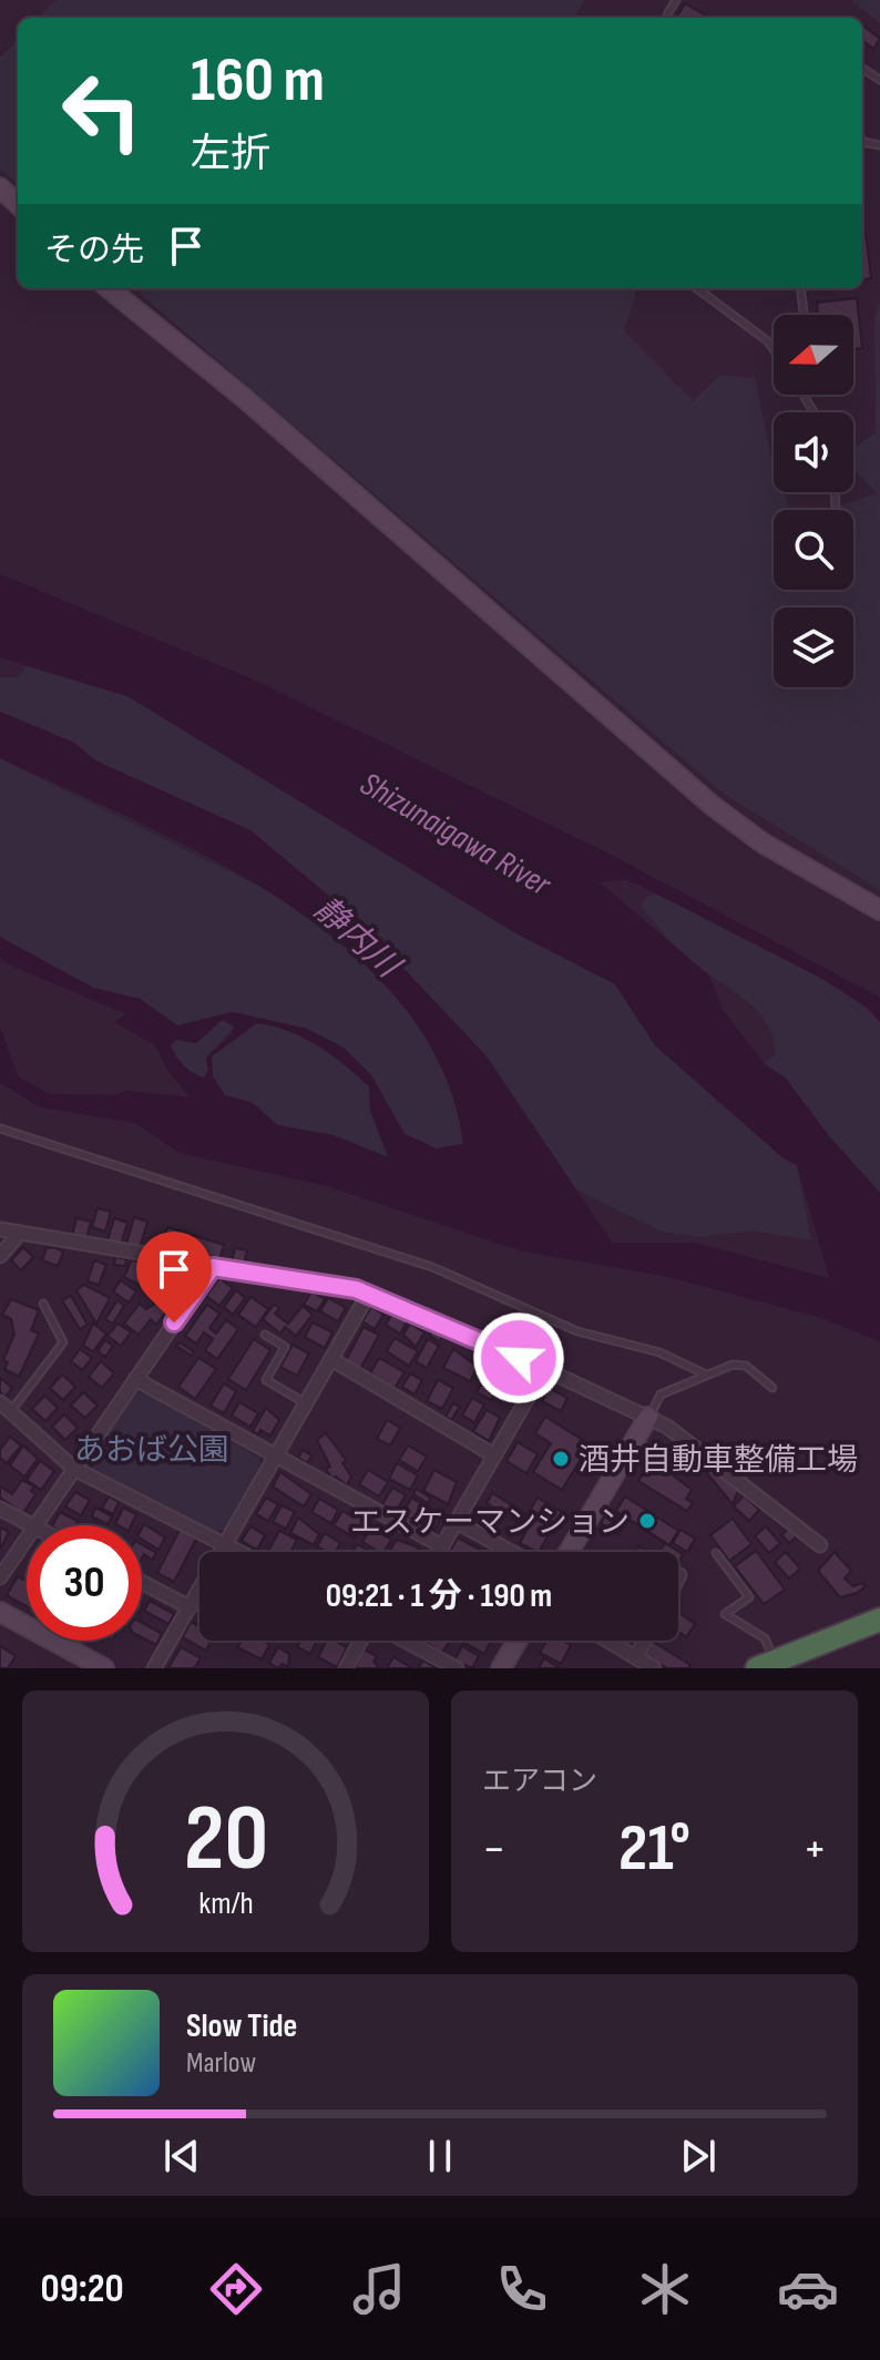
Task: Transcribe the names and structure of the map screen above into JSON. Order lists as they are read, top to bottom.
{
  "water": ["Shizunaigawa River", "静内川"],
  "parks": ["あおば公園"],
  "places": ["酒井自動車整備工場", "エスケーマンション"],
  "north": "left",
  "page": {
    "turn": ["160 m", "左折"],
    "then": "その先",
    "limit": "30",
    "trip": "09:21 · 1 分 · 190 m",
    "tile": "エアコン",
    "heat": ["−", "21°", "+"],
    "song": ["Slow Tide", "Marlow"],
    "tabs": "09:20",
    "gauge": ["20", "km/h"]
  }
}
